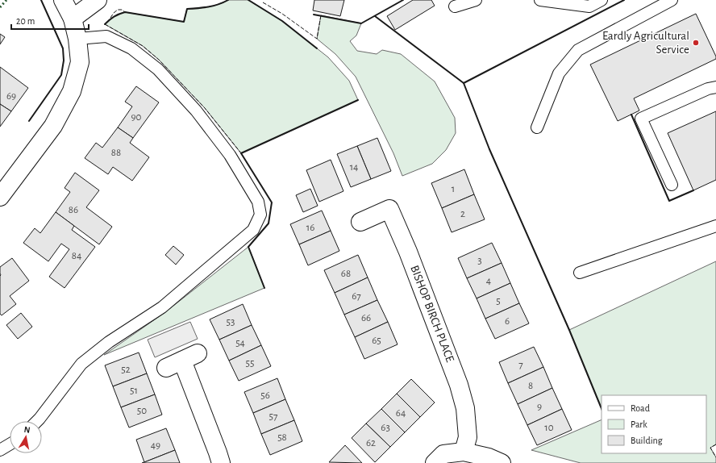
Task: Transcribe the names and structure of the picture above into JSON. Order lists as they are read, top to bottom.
{
  "streets": {
    "street": ["BISHOP BIRCH PLACE"]
  },
  "places": ["Eardly Agricultural Service"],
  "house_numbers": [
    "69",
    "90",
    "88",
    "14",
    "1",
    "86",
    "2",
    "16",
    "84",
    "3",
    "68",
    "4",
    "67",
    "5",
    "66",
    "6",
    "53",
    "65",
    "54",
    "55",
    "7",
    "52",
    "8",
    "51",
    "56",
    "9",
    "50",
    "64",
    "57",
    "63",
    "10",
    "58",
    "62",
    "49"
  ],
  "legend": ["Road", "Park", "Building"],
  "scale_bar": "20 m",
  "north": "top"
}
